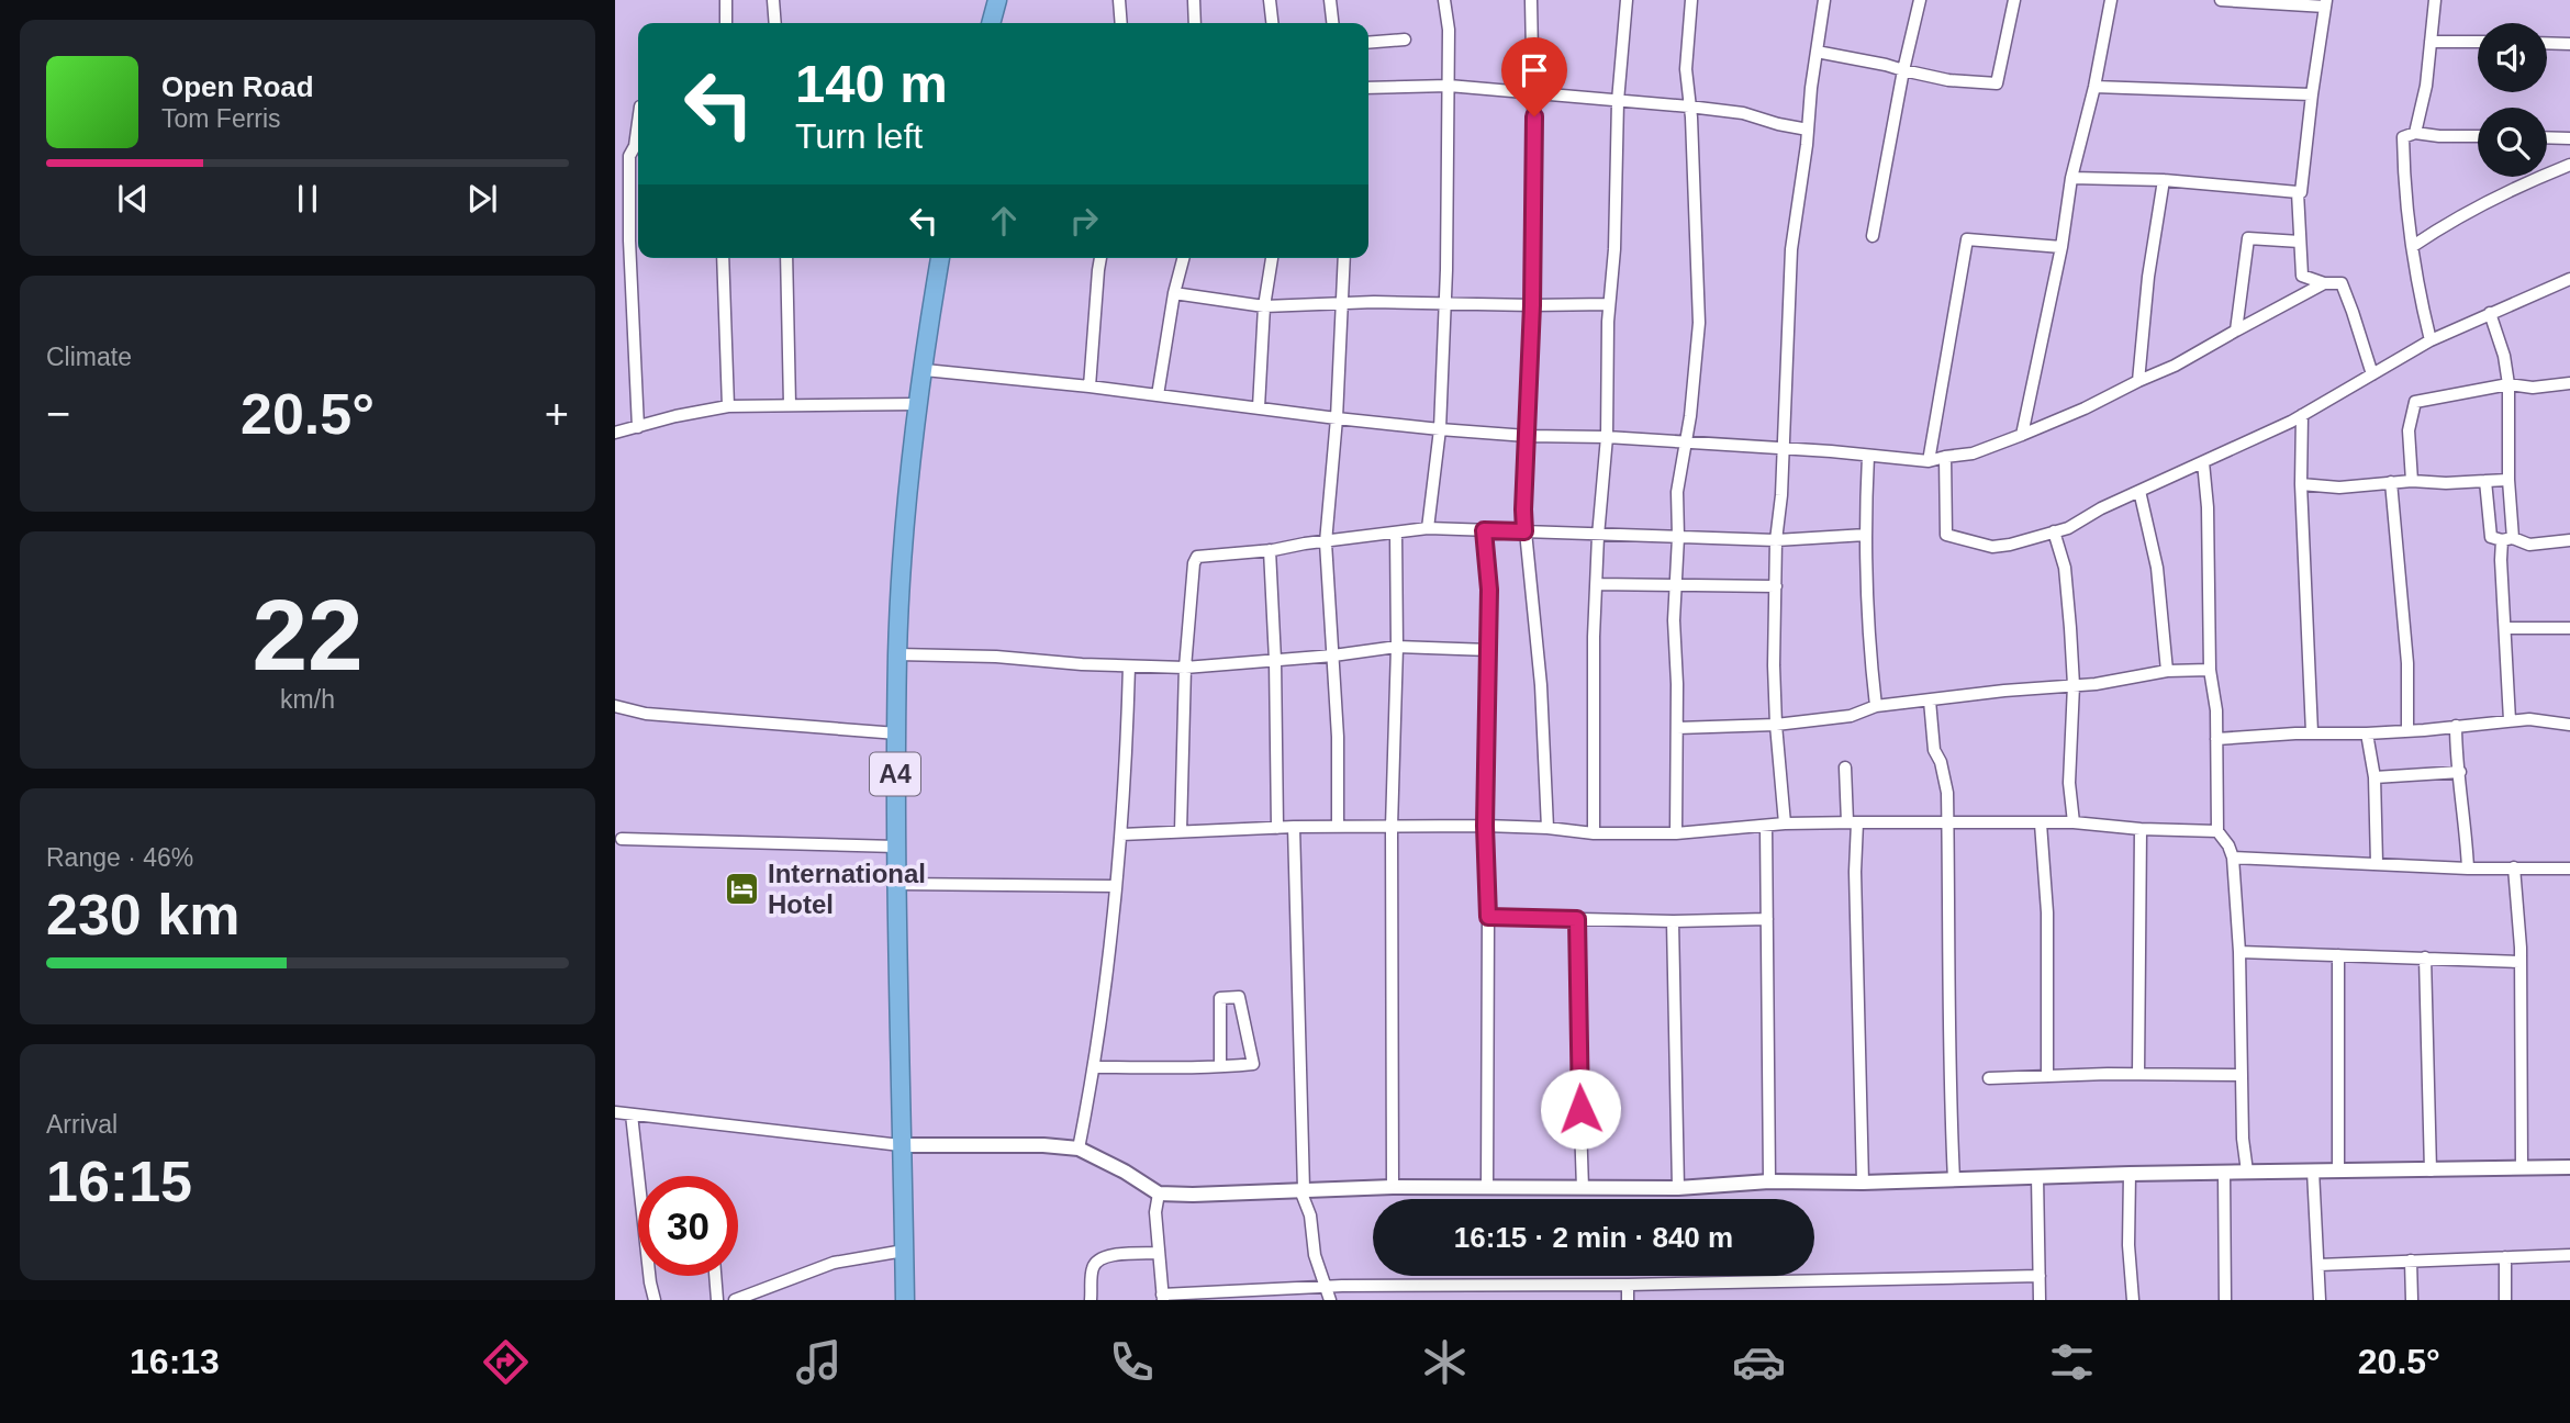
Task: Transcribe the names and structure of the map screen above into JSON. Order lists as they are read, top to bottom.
{
  "streets": {
    "highway": ["A4"]
  },
  "places": {
    "hotel": ["International Hotel"]
  },
  "page": {
    "turn": ["140 m", "Turn left"],
    "song": ["Open Road", "Tom Ferris"],
    "tile": [
      "Climate",
      ["22", "km/h"],
      ["Range · 46%", "230 km"],
      ["Arrival", "16:15"]
    ],
    "heat": ["−", "20.5°", "+"],
    "limit": "30",
    "trip": "16:15 · 2 min · 840 m",
    "tabs": ["16:13", "20.5°"]
  }
}
